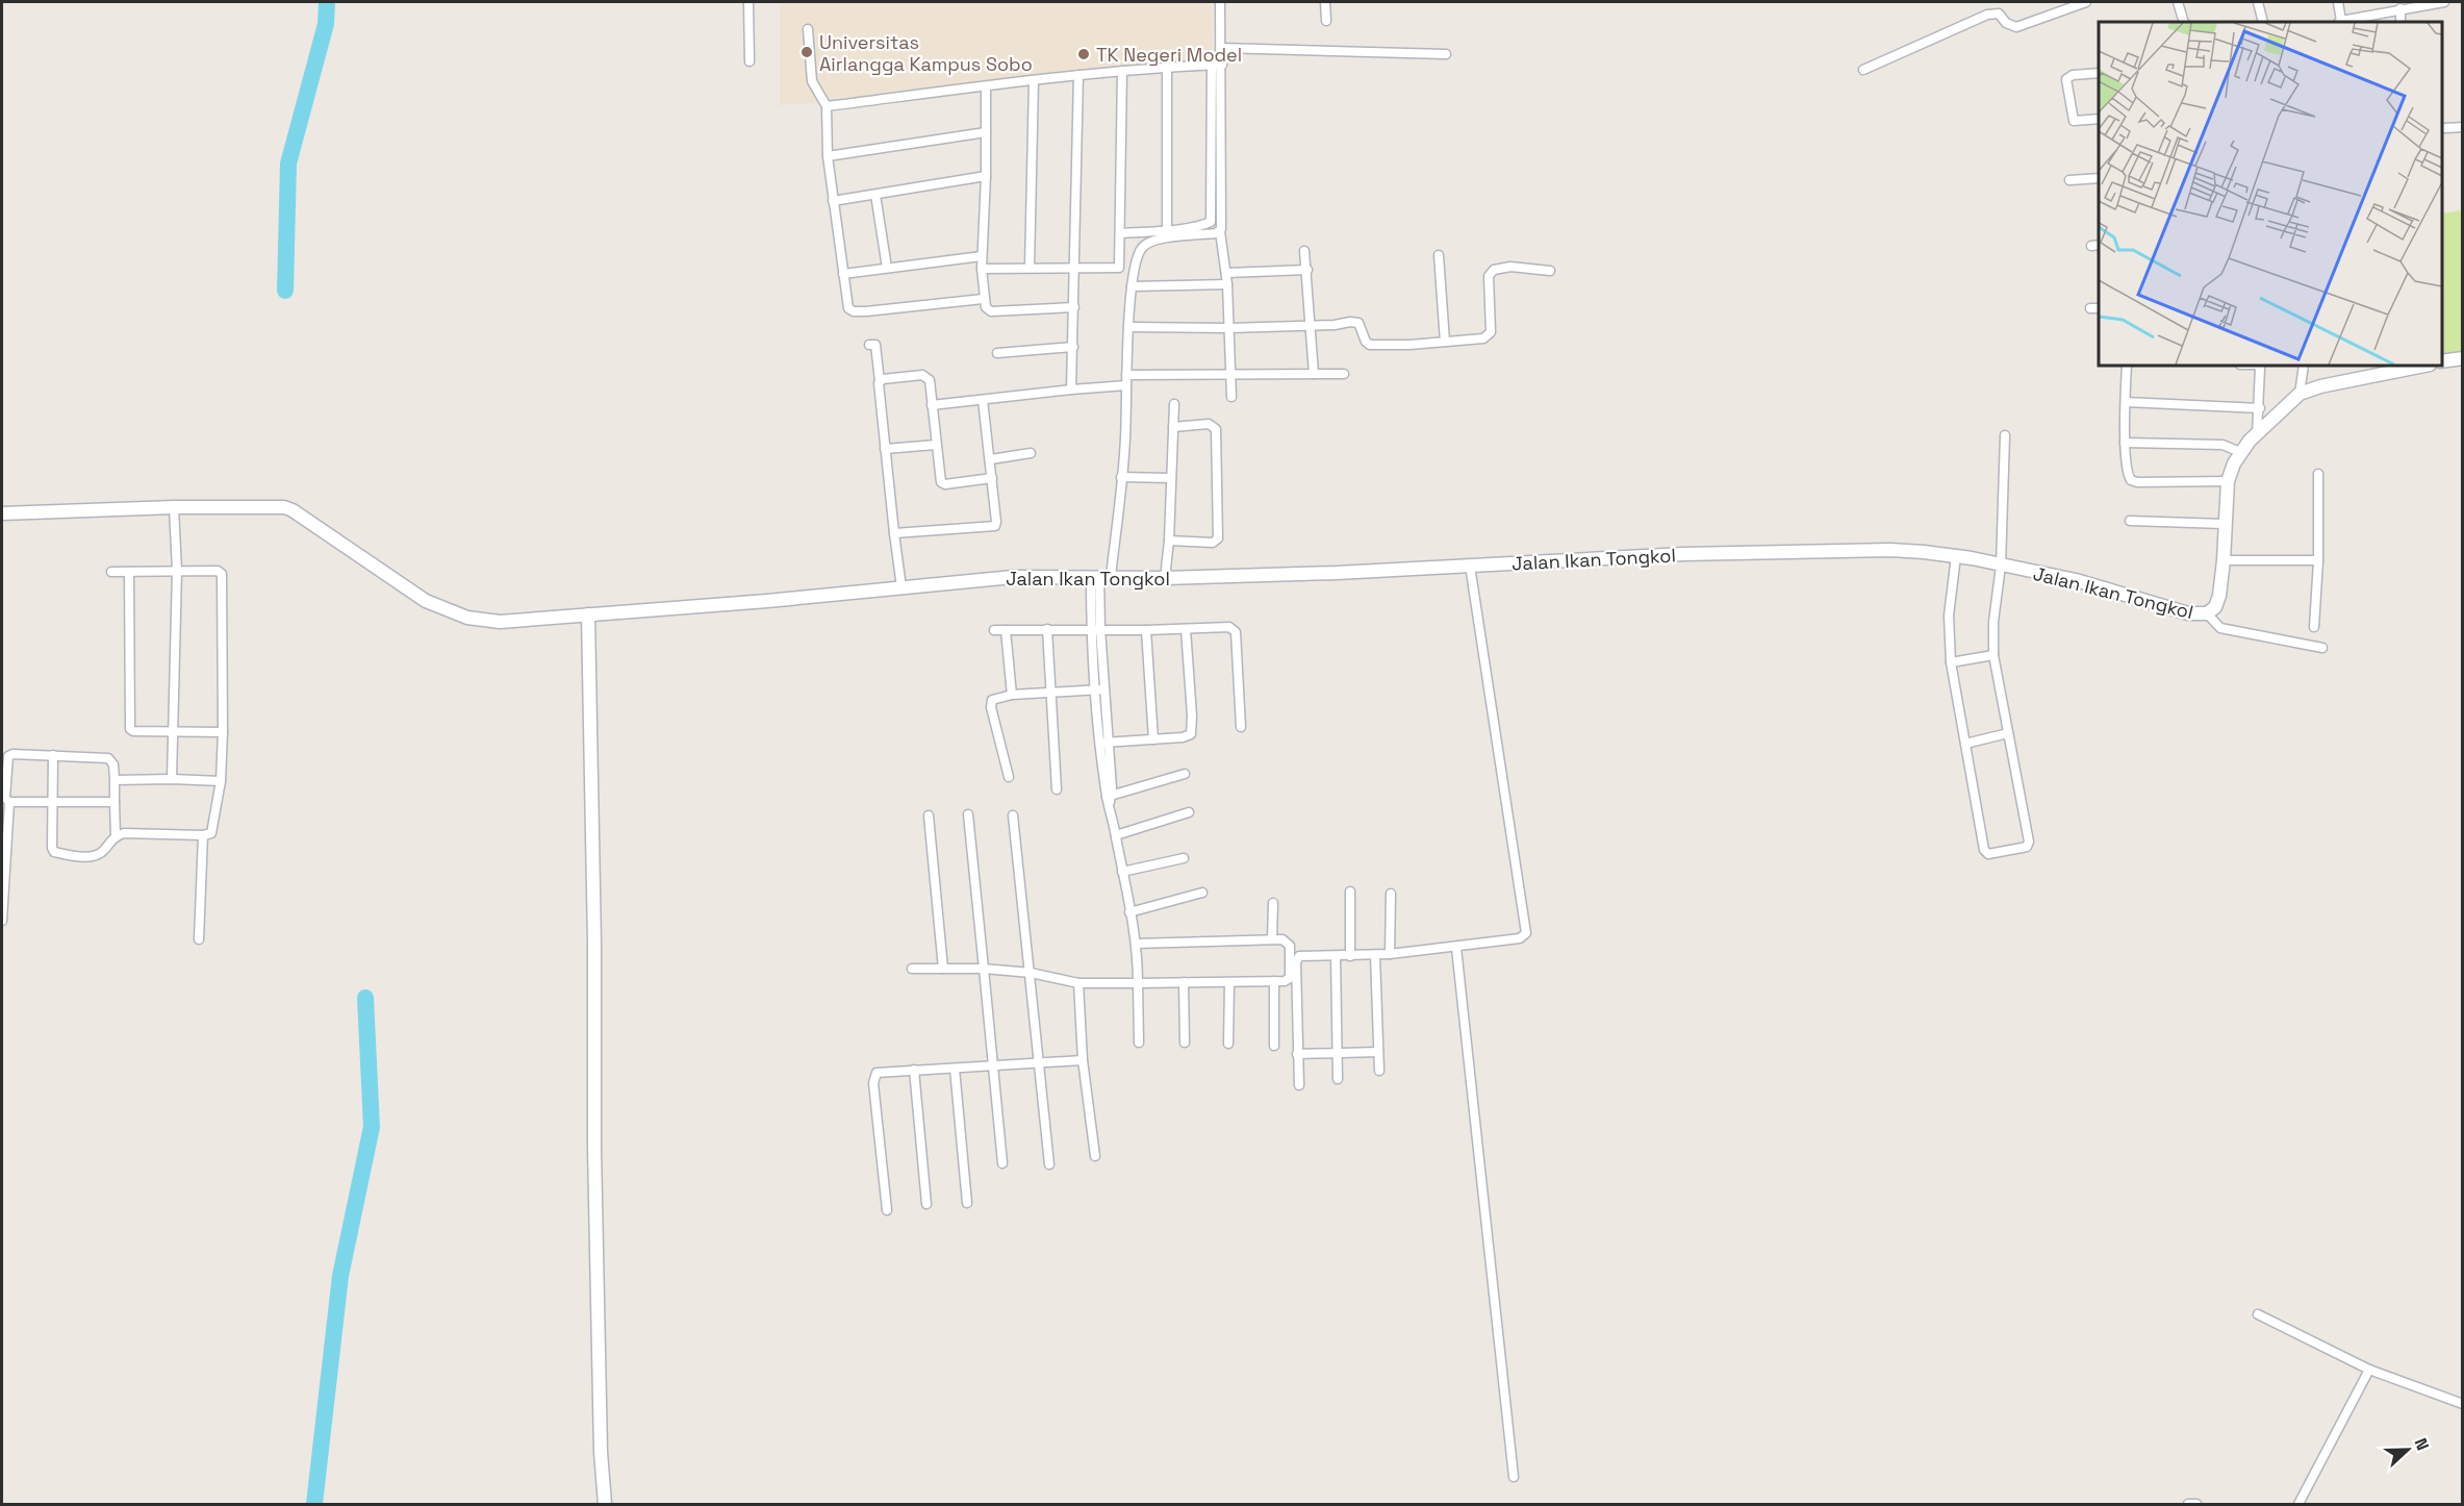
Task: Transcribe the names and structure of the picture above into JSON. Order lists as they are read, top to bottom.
{
  "streets": {
    "street": ["Jalan Ikan Tongkol"]
  },
  "places": ["Universitas Airlangga Kampus Sobo", "TK Negeri Model"],
  "north": "right"
}
